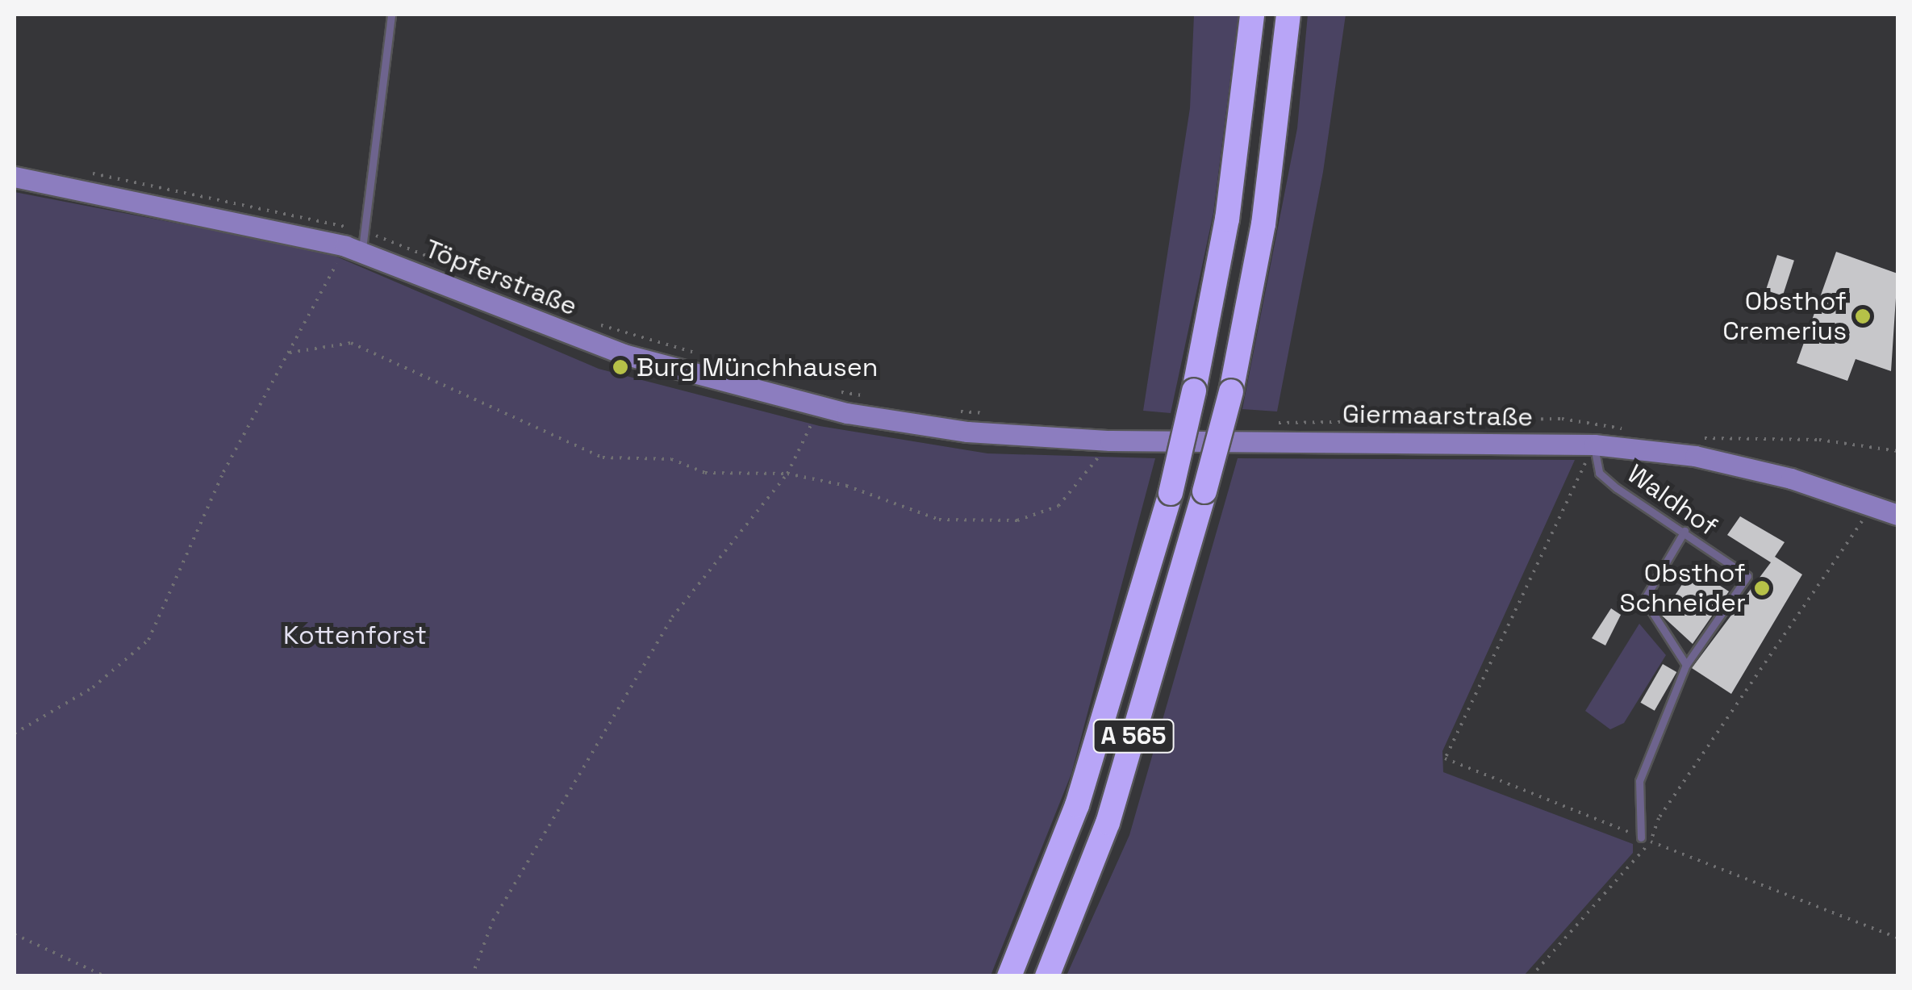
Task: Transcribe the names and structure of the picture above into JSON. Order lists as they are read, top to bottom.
{
  "streets": {
    "highway": ["A 565"],
    "main road": ["Töpferstraße", "Giermaarstraße"],
    "lane": ["Waldhof"]
  },
  "crossings": [
    ["Töpferstraße", "Giermaarstraße"],
    ["Giermaarstraße", "Waldhof"]
  ],
  "parks": ["Kottenforst"],
  "places": ["Obsthof Cremerius", "Burg Münchhausen", "Obsthof Schneider"]
}
